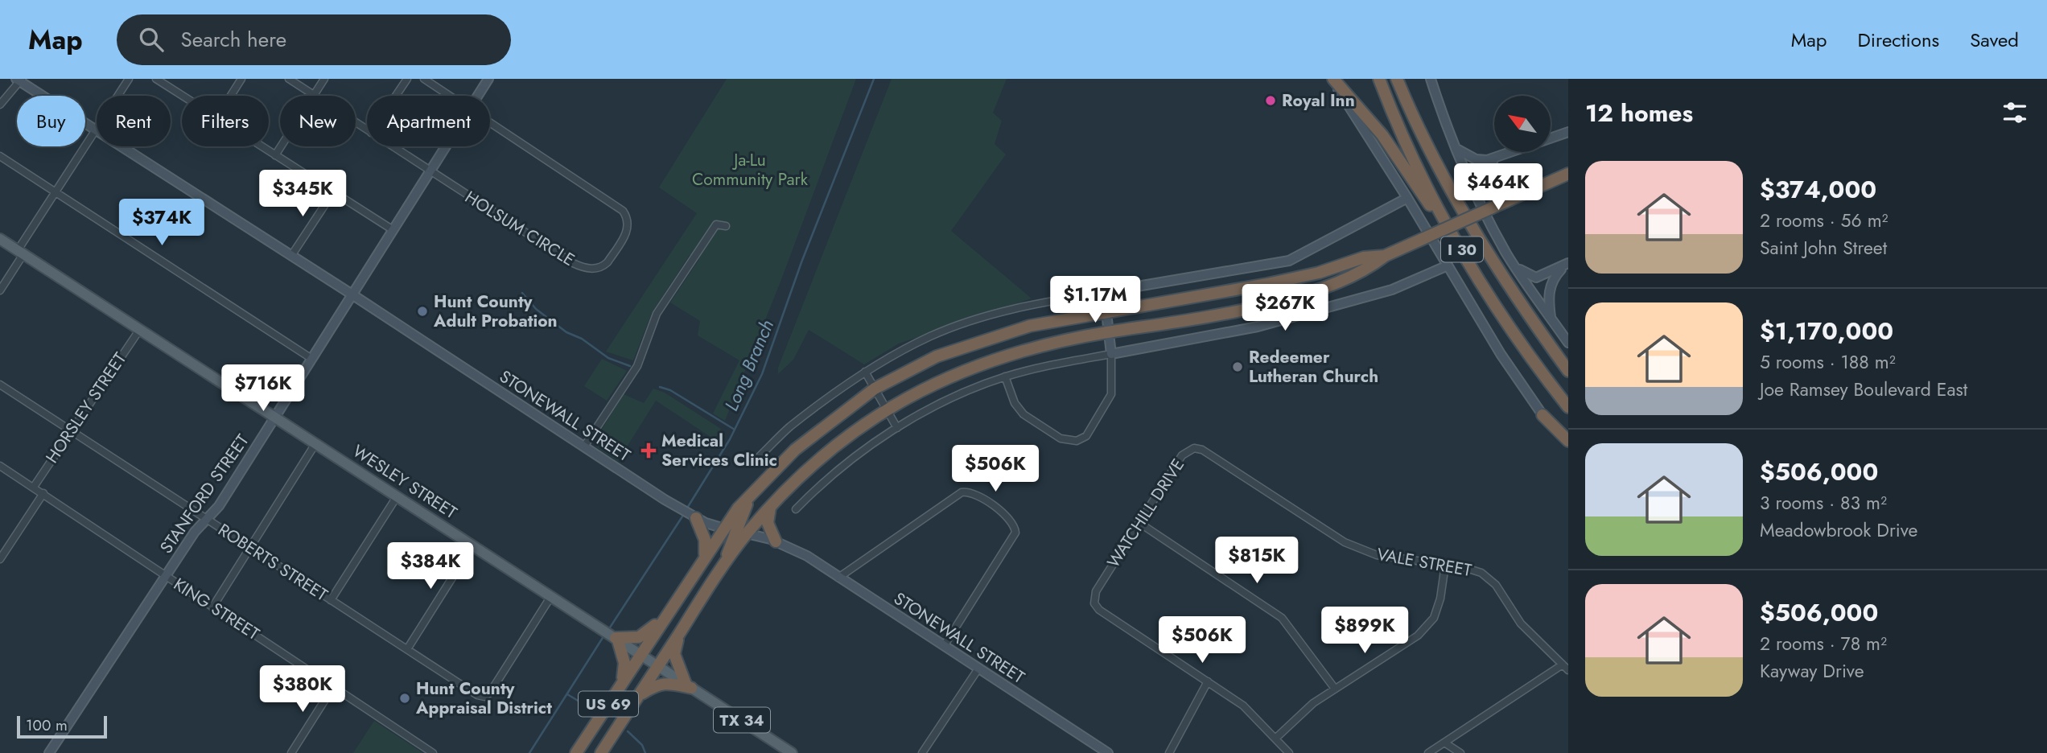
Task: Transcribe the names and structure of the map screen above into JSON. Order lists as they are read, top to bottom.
{
  "streets": {
    "highway": ["I 30", "US 69"],
    "main road": ["WESLEY STREET", "TX 34"],
    "street": [
      "HOLSUM CIRCLE",
      "HORSLEY STREET",
      "STONEWALL STREET",
      "STANFORD STREET",
      "WATCHILL DRIVE",
      "ROBERTS STREET",
      "VALE STREET",
      "KING STREET"
    ]
  },
  "crossings": [
    ["HOLSUM CIRCLE", "STANFORD STREET"],
    ["HORSLEY STREET", "WESLEY STREET"],
    ["HORSLEY STREET", "ROBERTS STREET"],
    ["HORSLEY STREET", "KING STREET"],
    ["STONEWALL STREET", "STANFORD STREET"],
    ["STONEWALL STREET", "US 69"],
    ["WESLEY STREET", "STANFORD STREET"],
    ["WESLEY STREET", "ROBERTS STREET"],
    ["WESLEY STREET", "US 69"],
    ["STANFORD STREET", "ROBERTS STREET"],
    ["STANFORD STREET", "KING STREET"],
    ["WATCHILL DRIVE", "VALE STREET"]
  ],
  "water": ["Long Branch"],
  "parks": ["Ja-Lu Community Park"],
  "places": {
    "other": [
      "Royal Inn",
      "Hunt County Adult Probation",
      "Redeemer Lutheran Church",
      "Hunt County Appraisal District"
    ],
    "health": ["Medical Services Clinic"]
  },
  "scale_bar": "100 m",
  "north": "top left",
  "page": {
    "header": "Map",
    "search": "Search here",
    "nav": ["Map", "Directions", "Saved"],
    "heading": "12 homes",
    "chip": [
      "Buy",
      "Rent",
      "Filters",
      "New",
      "Apartment"
    ],
    "list": [
      {
        "name": "$374,000",
        "note": "2 rooms · 56 m² · Saint John Street"
      },
      {
        "name": "$1,170,000",
        "note": "5 rooms · 188 m² · Joe Ramsey Boulevard East"
      },
      {
        "name": "$506,000",
        "note": "3 rooms · 83 m² · Meadowbrook Drive"
      },
      {
        "name": "$506,000",
        "note": "2 rooms · 78 m² · Kayway Drive"
      }
    ],
    "price": [
      "$464K",
      "$345K",
      "$374K",
      "$1.17M",
      "$267K",
      "$716K",
      "$506K",
      "$815K",
      "$384K",
      "$899K",
      "$506K",
      "$380K"
    ],
    "scale": "100 m"
  }
}
